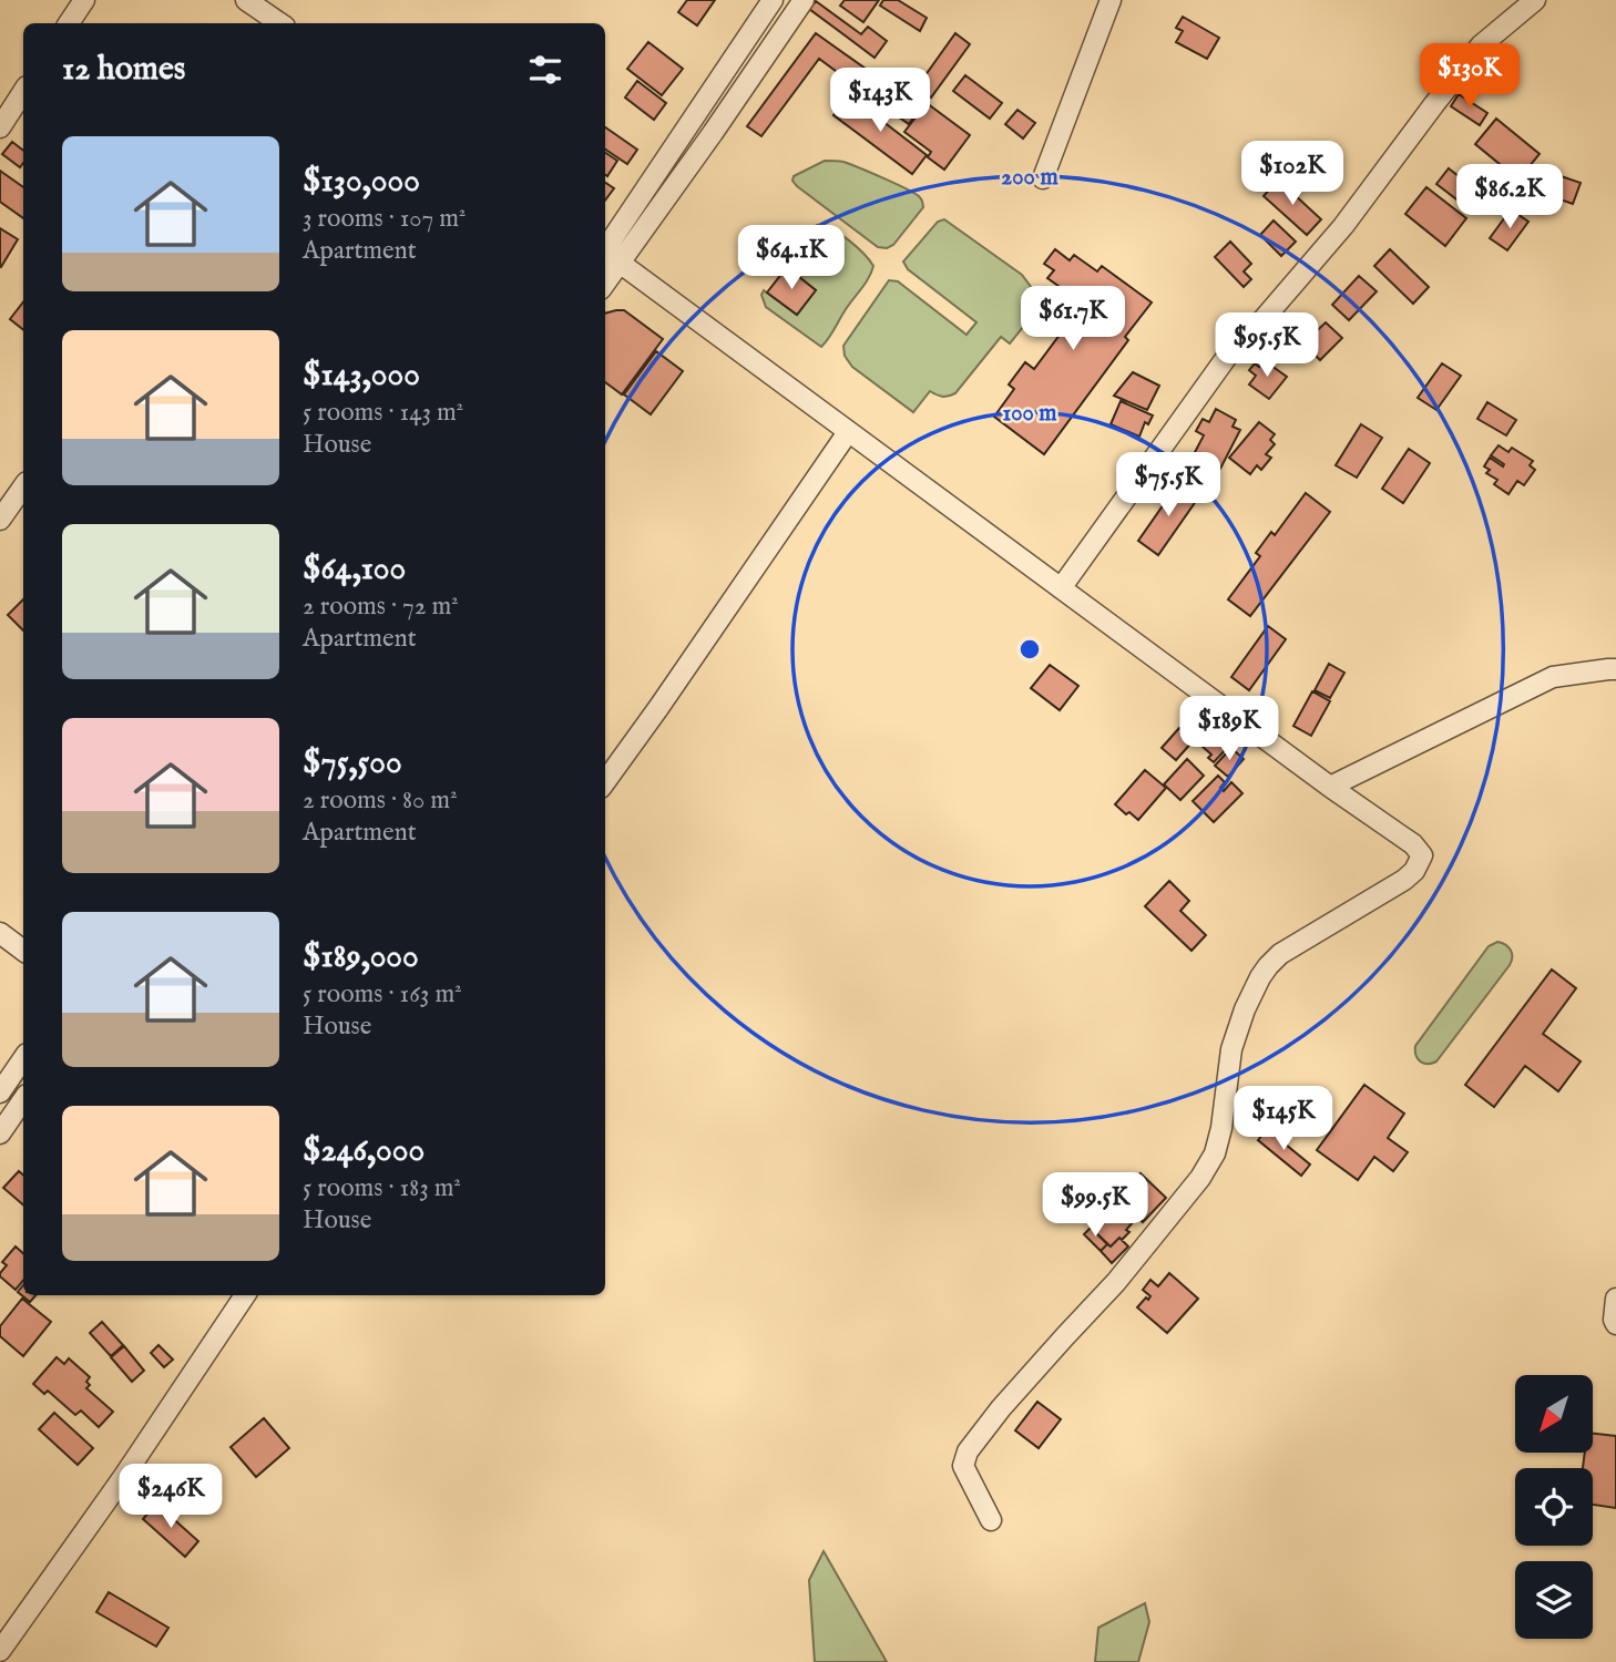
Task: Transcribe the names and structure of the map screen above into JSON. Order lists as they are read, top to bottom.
{
  "north": "bottom left",
  "page": {
    "heading": "12 homes",
    "price": [
      "$130K",
      "$143K",
      "$102K",
      "$86.2K",
      "$64.1K",
      "$61.7K",
      "$95.5K",
      "$75.5K",
      "$189K",
      "$145K",
      "$99.5K",
      "$246K"
    ],
    "list": [
      {
        "name": "$130,000",
        "note": "3 rooms · 107 m² · Apartment"
      },
      {
        "name": "$143,000",
        "note": "5 rooms · 143 m² · House"
      },
      {
        "name": "$64,100",
        "note": "2 rooms · 72 m² · Apartment"
      },
      {
        "name": "$75,500",
        "note": "2 rooms · 80 m² · Apartment"
      },
      {
        "name": "$189,000",
        "note": "5 rooms · 163 m² · House"
      },
      {
        "name": "$246,000",
        "note": "5 rooms · 183 m² · House"
      }
    ]
  },
  "rings": ["200 m", "100 m"]
}
